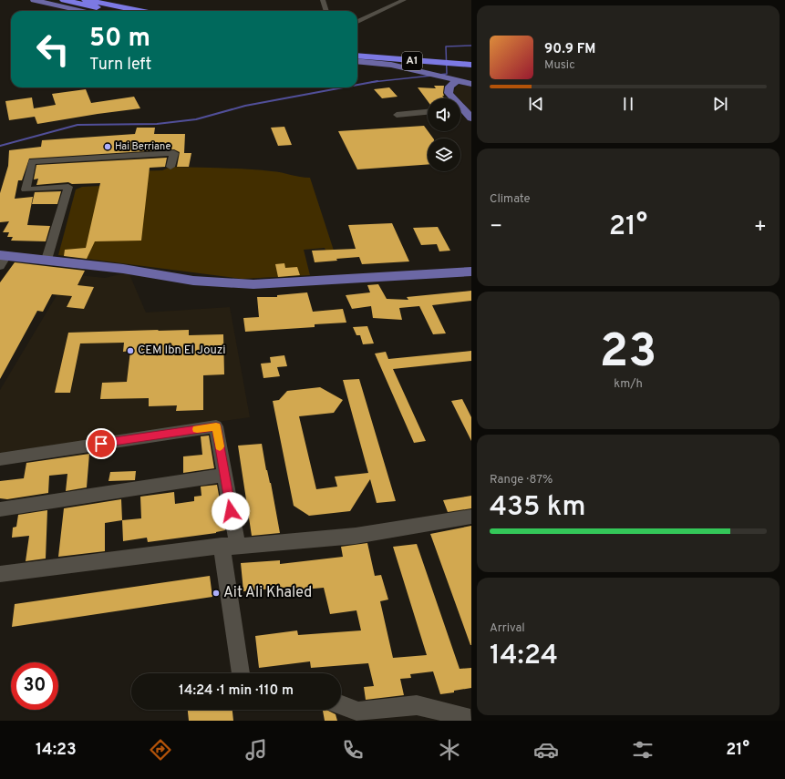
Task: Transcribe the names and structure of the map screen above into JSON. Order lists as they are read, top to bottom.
{
  "streets": {
    "highway": ["A1"]
  },
  "places": ["Hai Berriane", "CEM Ibn El Jouzi", "Ait Ali Khaled"],
  "page": {
    "turn": ["50 m", "Turn left"],
    "song": ["90.9 FM", "Music"],
    "tile": [
      "Climate",
      ["23", "km/h"],
      ["Range · 87%", "435 km"],
      ["Arrival", "14:24"]
    ],
    "heat": ["−", "21°", "+"],
    "limit": "30",
    "trip": "14:24 · 1 min · 110 m",
    "tabs": ["14:23", "21°"]
  }
}
